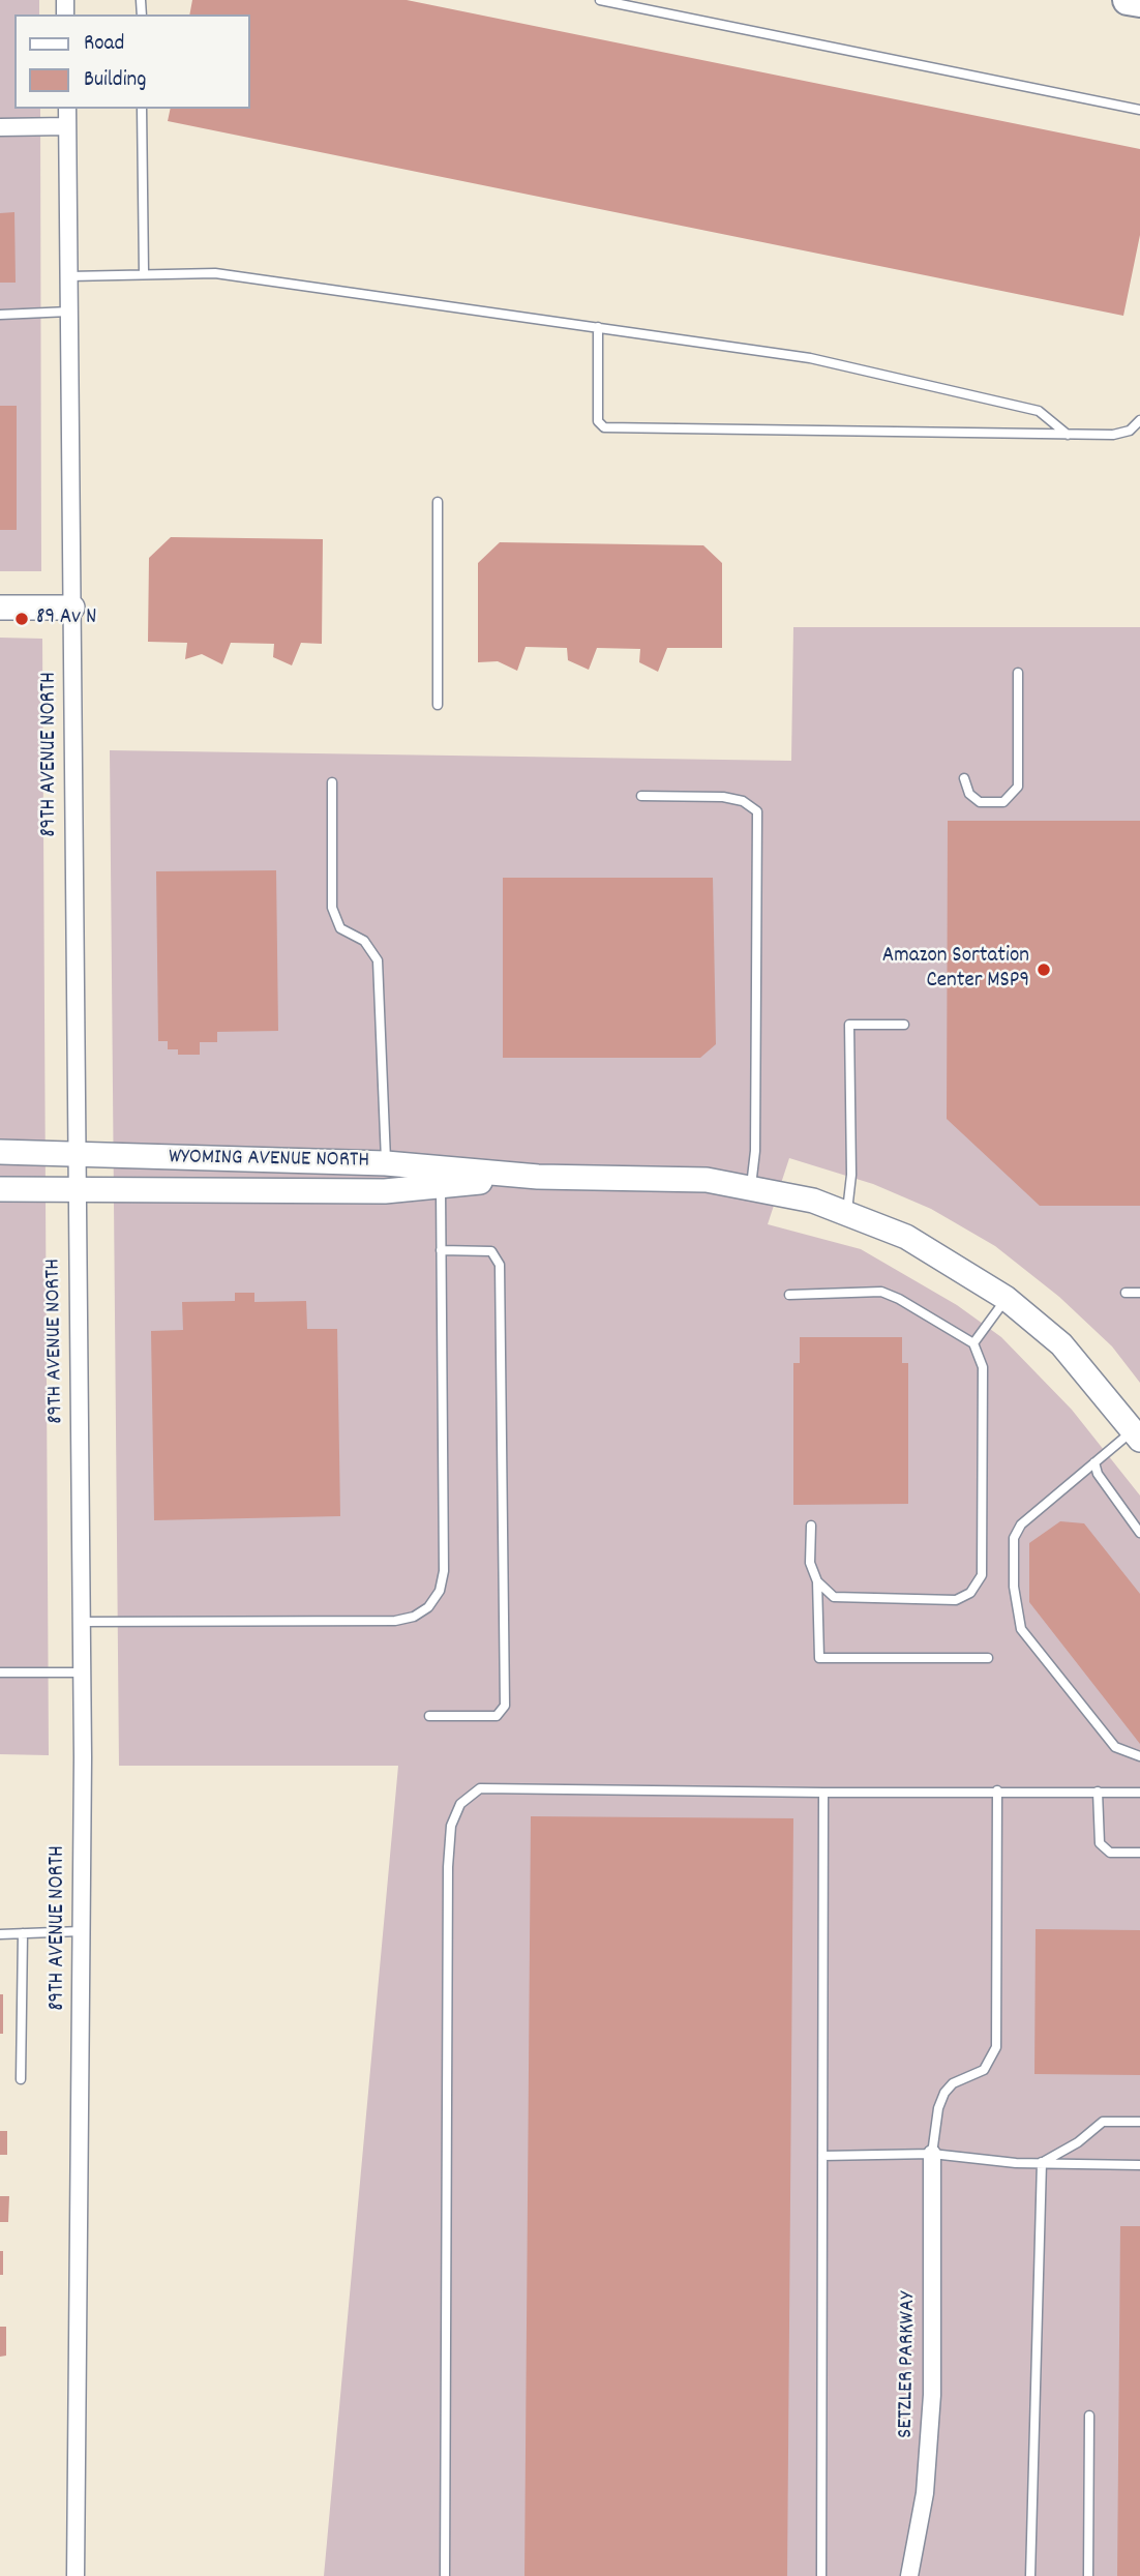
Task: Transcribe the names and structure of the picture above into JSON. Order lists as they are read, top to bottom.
{
  "streets": {
    "street": ["89TH AVENUE NORTH", "WYOMING AVENUE NORTH", "SETZLER PARKWAY"]
  },
  "crossings": [
    ["89TH AVENUE NORTH", "WYOMING AVENUE NORTH"]
  ],
  "places": ["89 Av N", "Amazon Sortation Center MSP9"],
  "legend": ["Road", "Building"]
}
